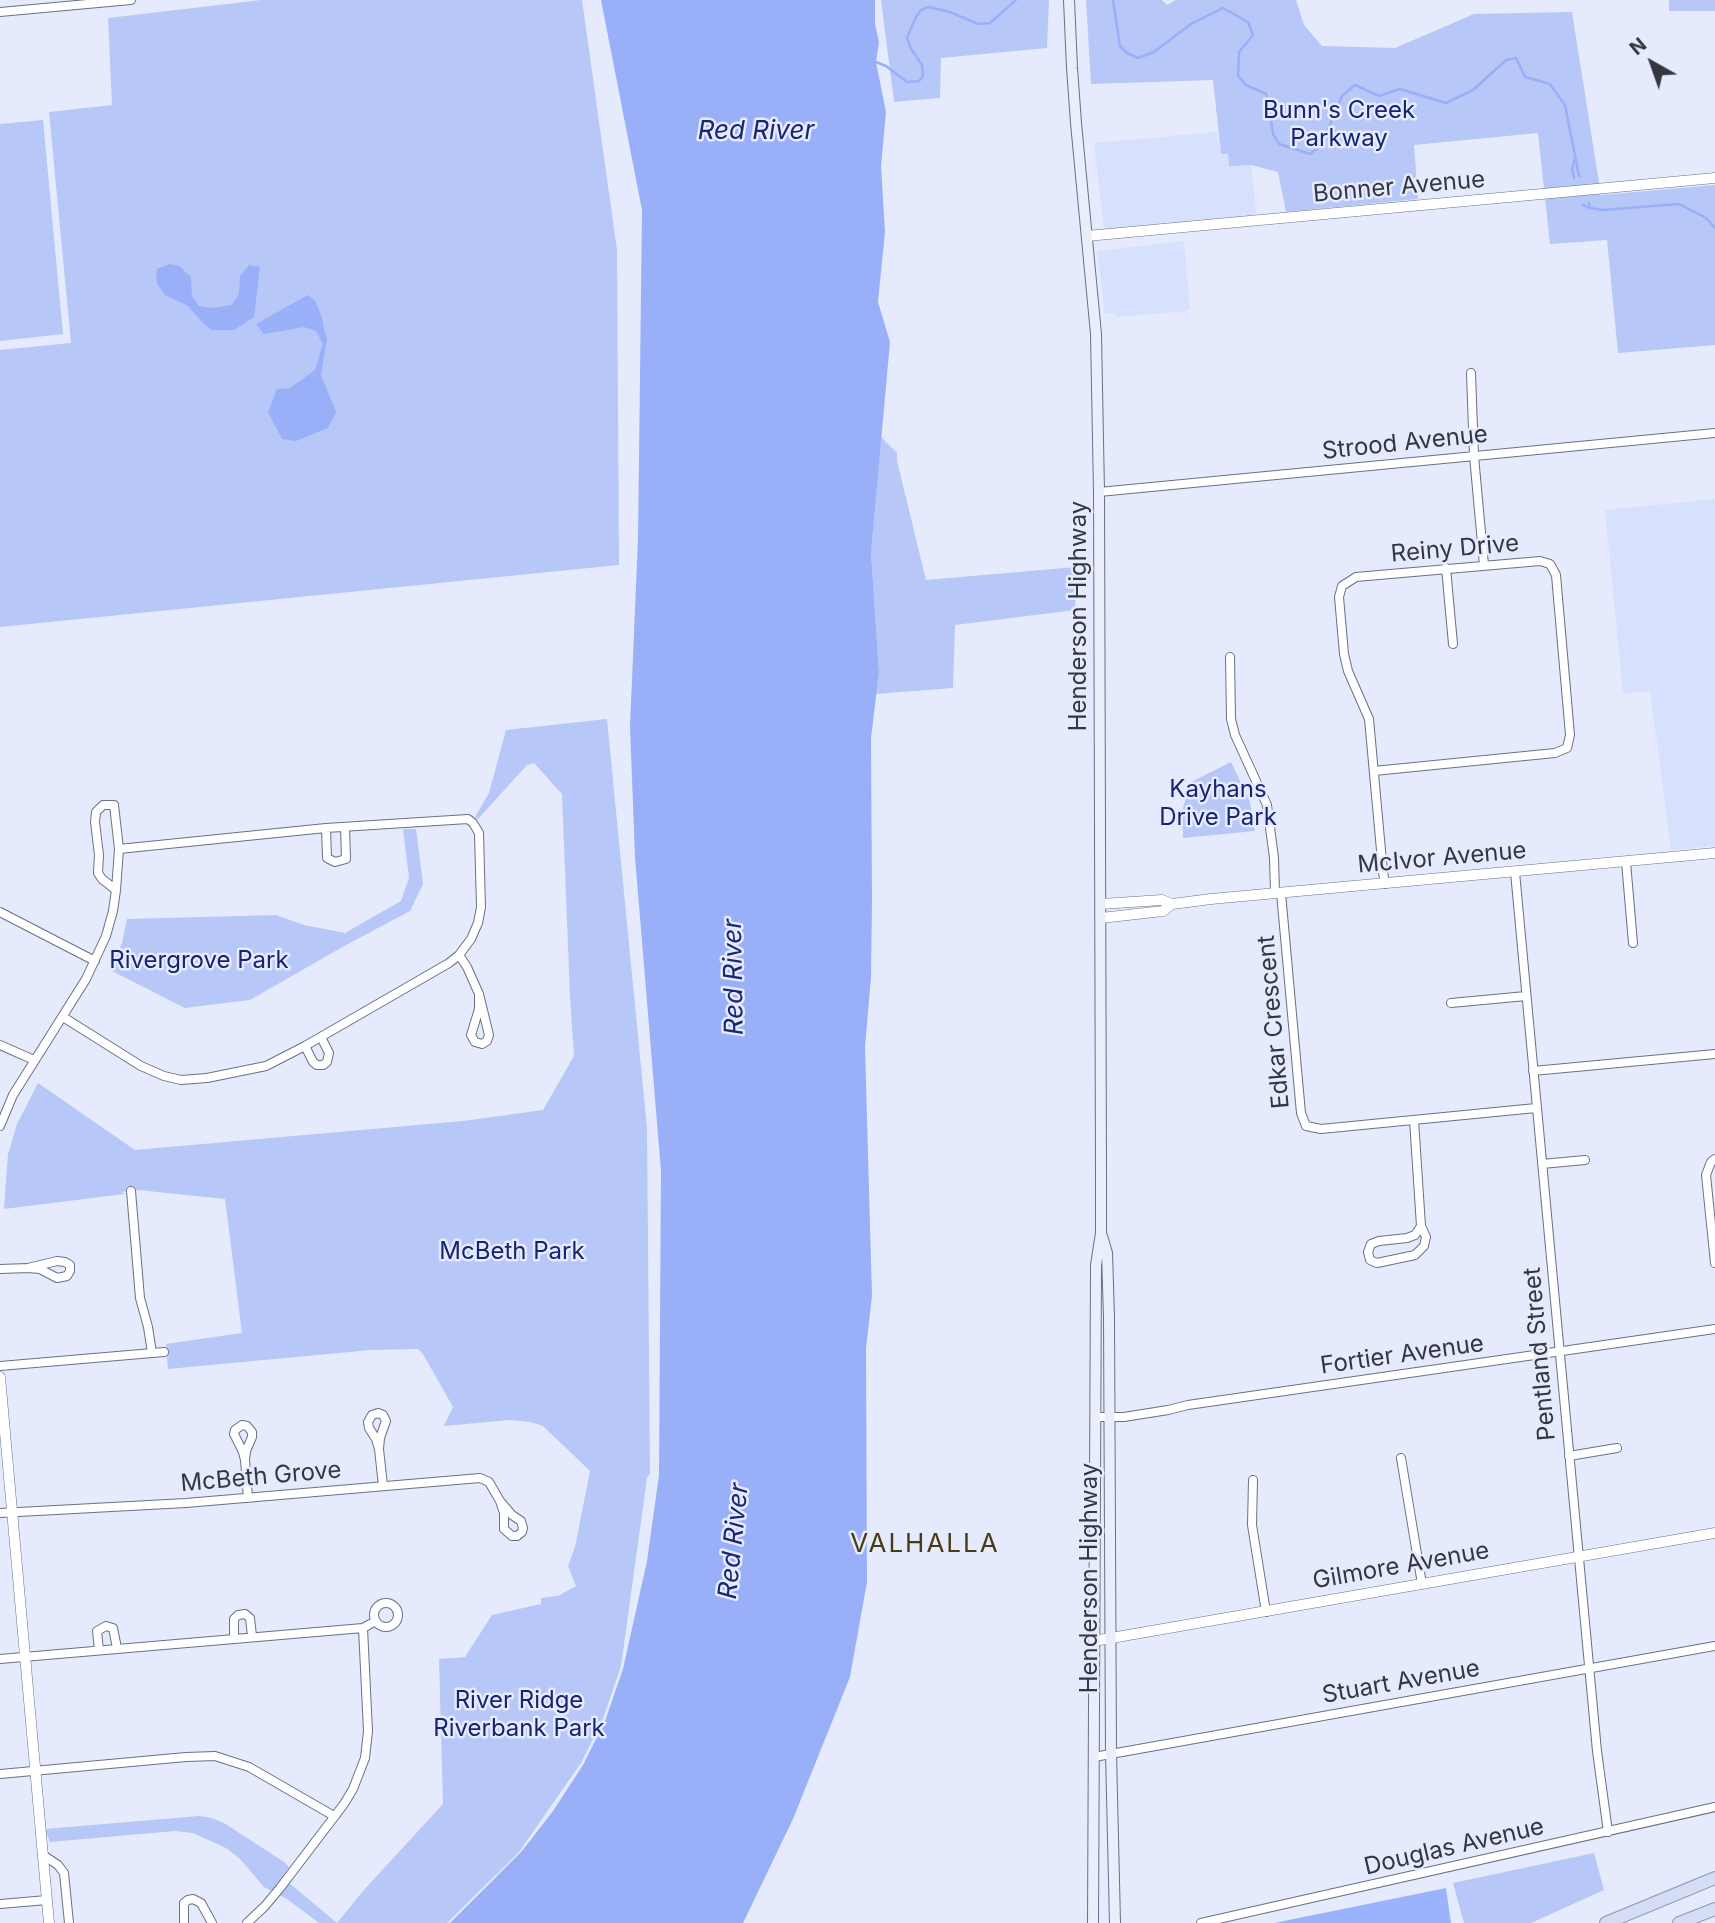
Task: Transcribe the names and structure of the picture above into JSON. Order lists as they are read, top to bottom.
{
  "streets": {
    "main road": ["Henderson Highway"],
    "street": [
      "Bonner Avenue",
      "Strood Avenue",
      "Reiny Drive",
      "McIvor Avenue",
      "Edkar Crescent",
      "Pentland Street",
      "Fortier Avenue",
      "McBeth Grove",
      "Gilmore Avenue",
      "Stuart Avenue",
      "Douglas Avenue"
    ]
  },
  "crossings": [
    ["Bonner Avenue", "Henderson Highway"],
    ["Strood Avenue", "Henderson Highway"],
    ["Reiny Drive", "McIvor Avenue"],
    ["Henderson Highway", "McIvor Avenue"],
    ["Henderson Highway", "Fortier Avenue"],
    ["Henderson Highway", "Gilmore Avenue"],
    ["Henderson Highway", "Stuart Avenue"],
    ["McIvor Avenue", "Edkar Crescent"],
    ["McIvor Avenue", "Pentland Street"],
    ["Edkar Crescent", "Pentland Street"],
    ["Pentland Street", "Fortier Avenue"],
    ["Pentland Street", "Gilmore Avenue"],
    ["Pentland Street", "Stuart Avenue"],
    ["Pentland Street", "Douglas Avenue"]
  ],
  "districts": ["VALHALLA"],
  "water": ["Red River"],
  "parks": [
    "Bunn's Creek Parkway",
    "Kayhans Drive Park",
    "Rivergrove Park",
    "McBeth Park",
    "River Ridge Riverbank Park"
  ],
  "north": "top left"
}
